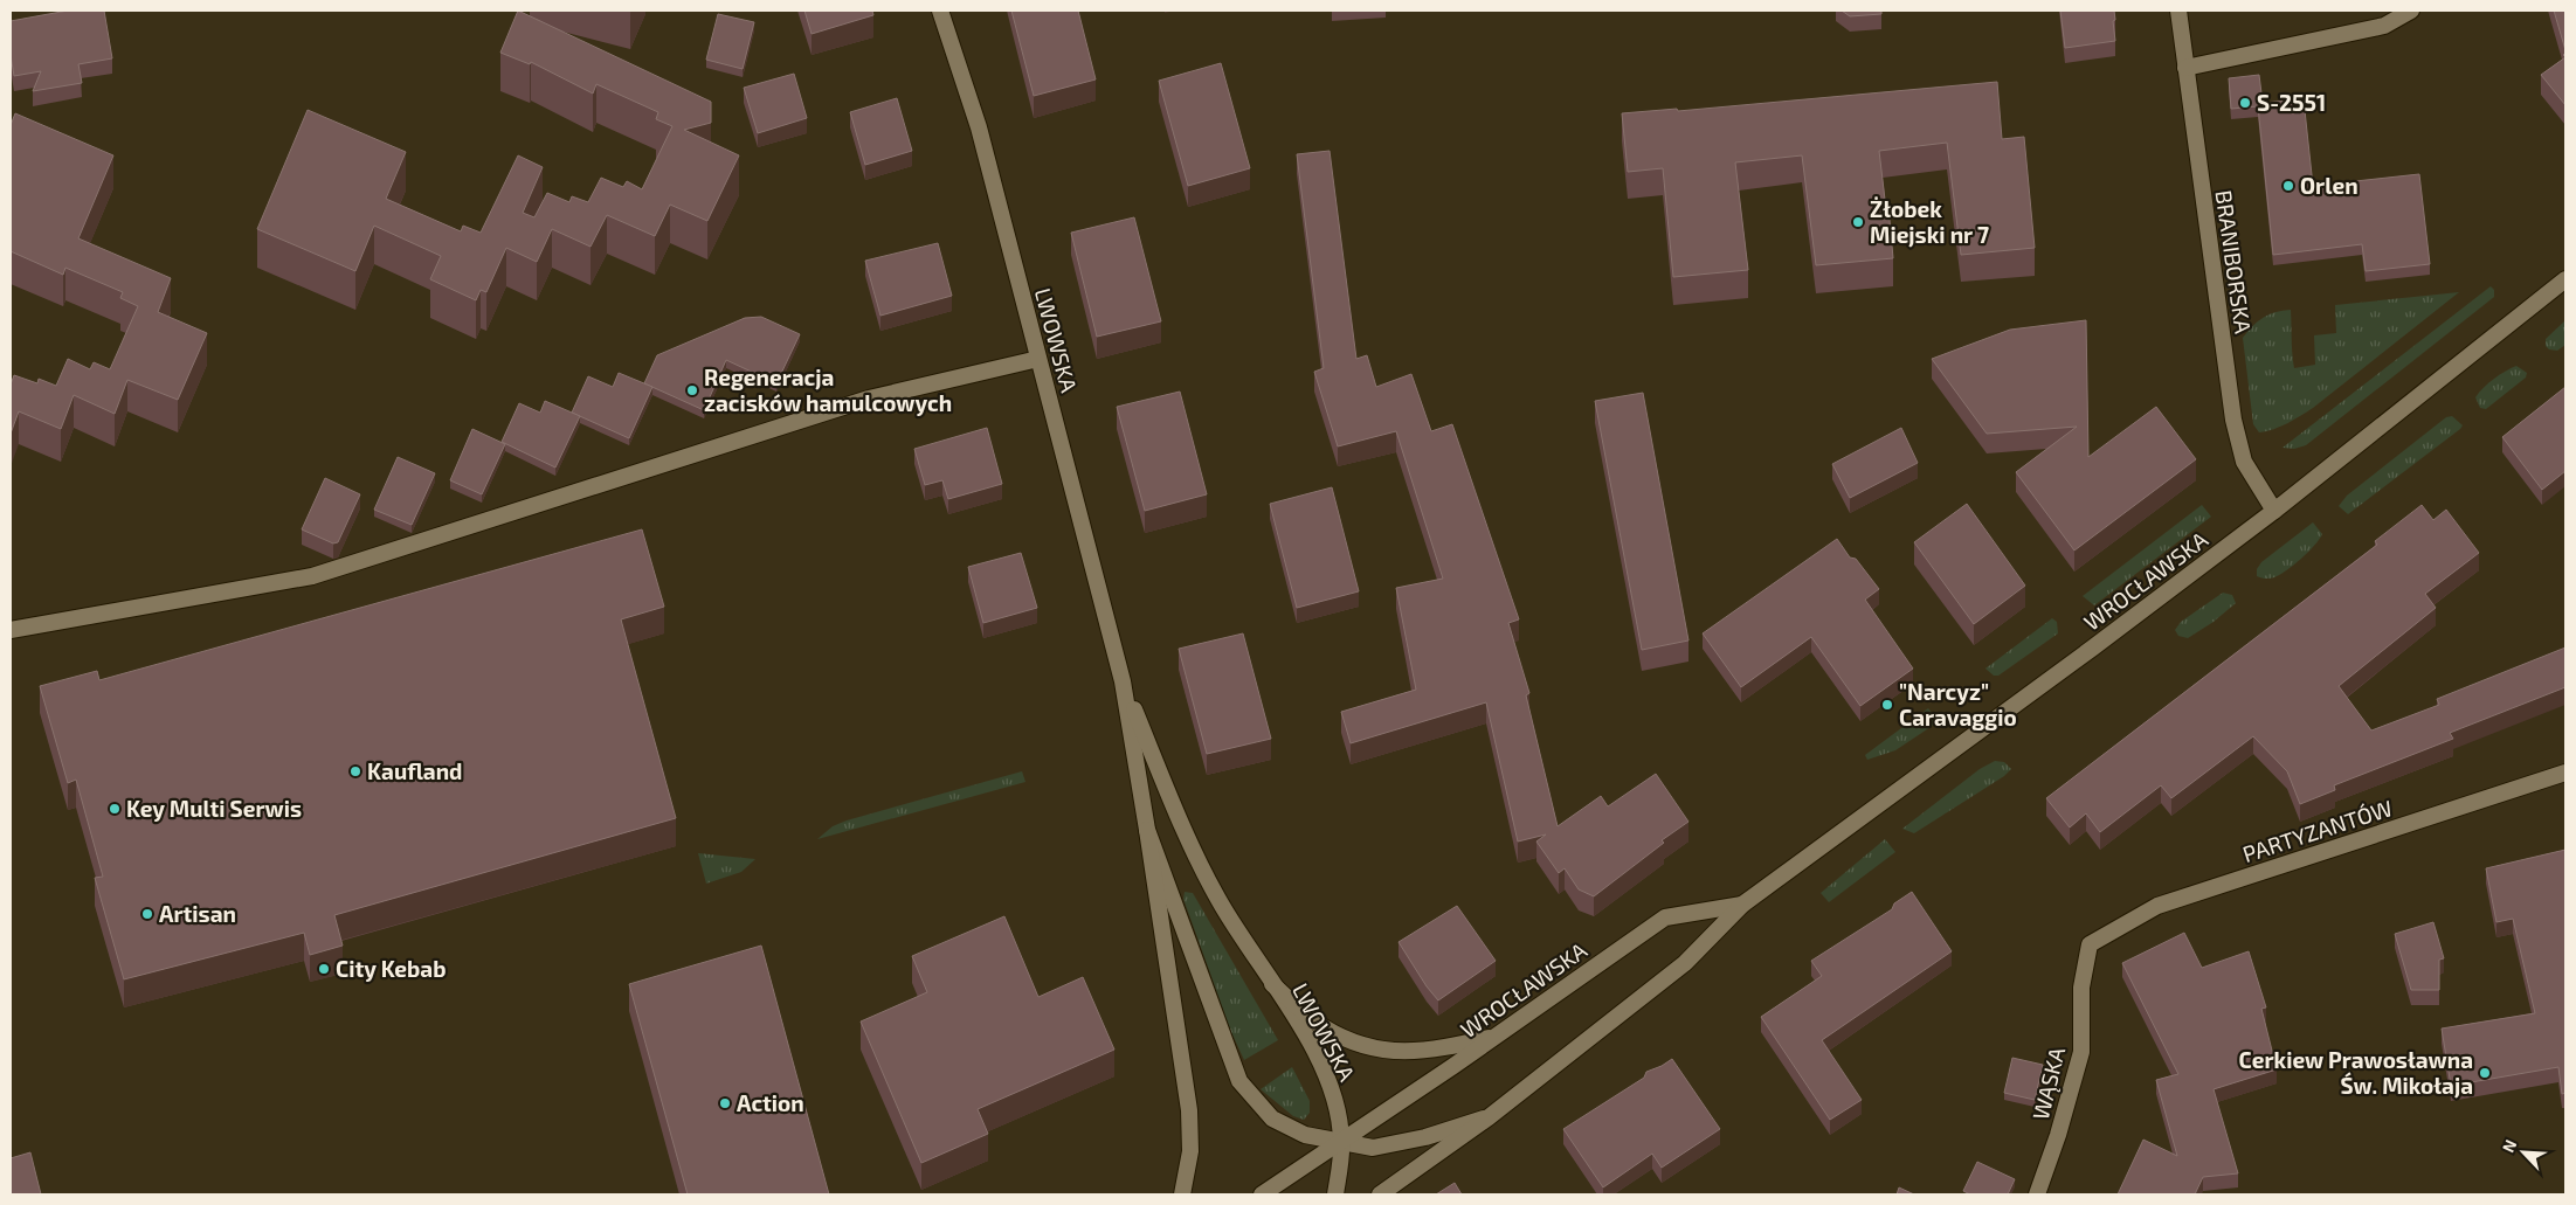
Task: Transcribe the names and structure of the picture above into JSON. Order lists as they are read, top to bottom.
{
  "streets": {
    "street": [
      "BRANIBORSKA",
      "LWOWSKA",
      "WROCŁAWSKA",
      "PARTYZANTÓW",
      "WĄSKA"
    ]
  },
  "crossings": [
    ["BRANIBORSKA", "WROCŁAWSKA"],
    ["LWOWSKA", "WROCŁAWSKA"],
    ["PARTYZANTÓW", "WĄSKA"]
  ],
  "places": [
    "S-2551",
    "Orlen",
    "Żłobek Miejski nr 7",
    "Regeneracja zacisków hamulcowych",
    "\"Narcyz\" Caravaggio",
    "Kaufland",
    "Key Multi Serwis",
    "Artisan",
    "City Kebab",
    "Cerkiew Prawosławna Św. Mikołaja",
    "Action"
  ],
  "north": "top left"
}
